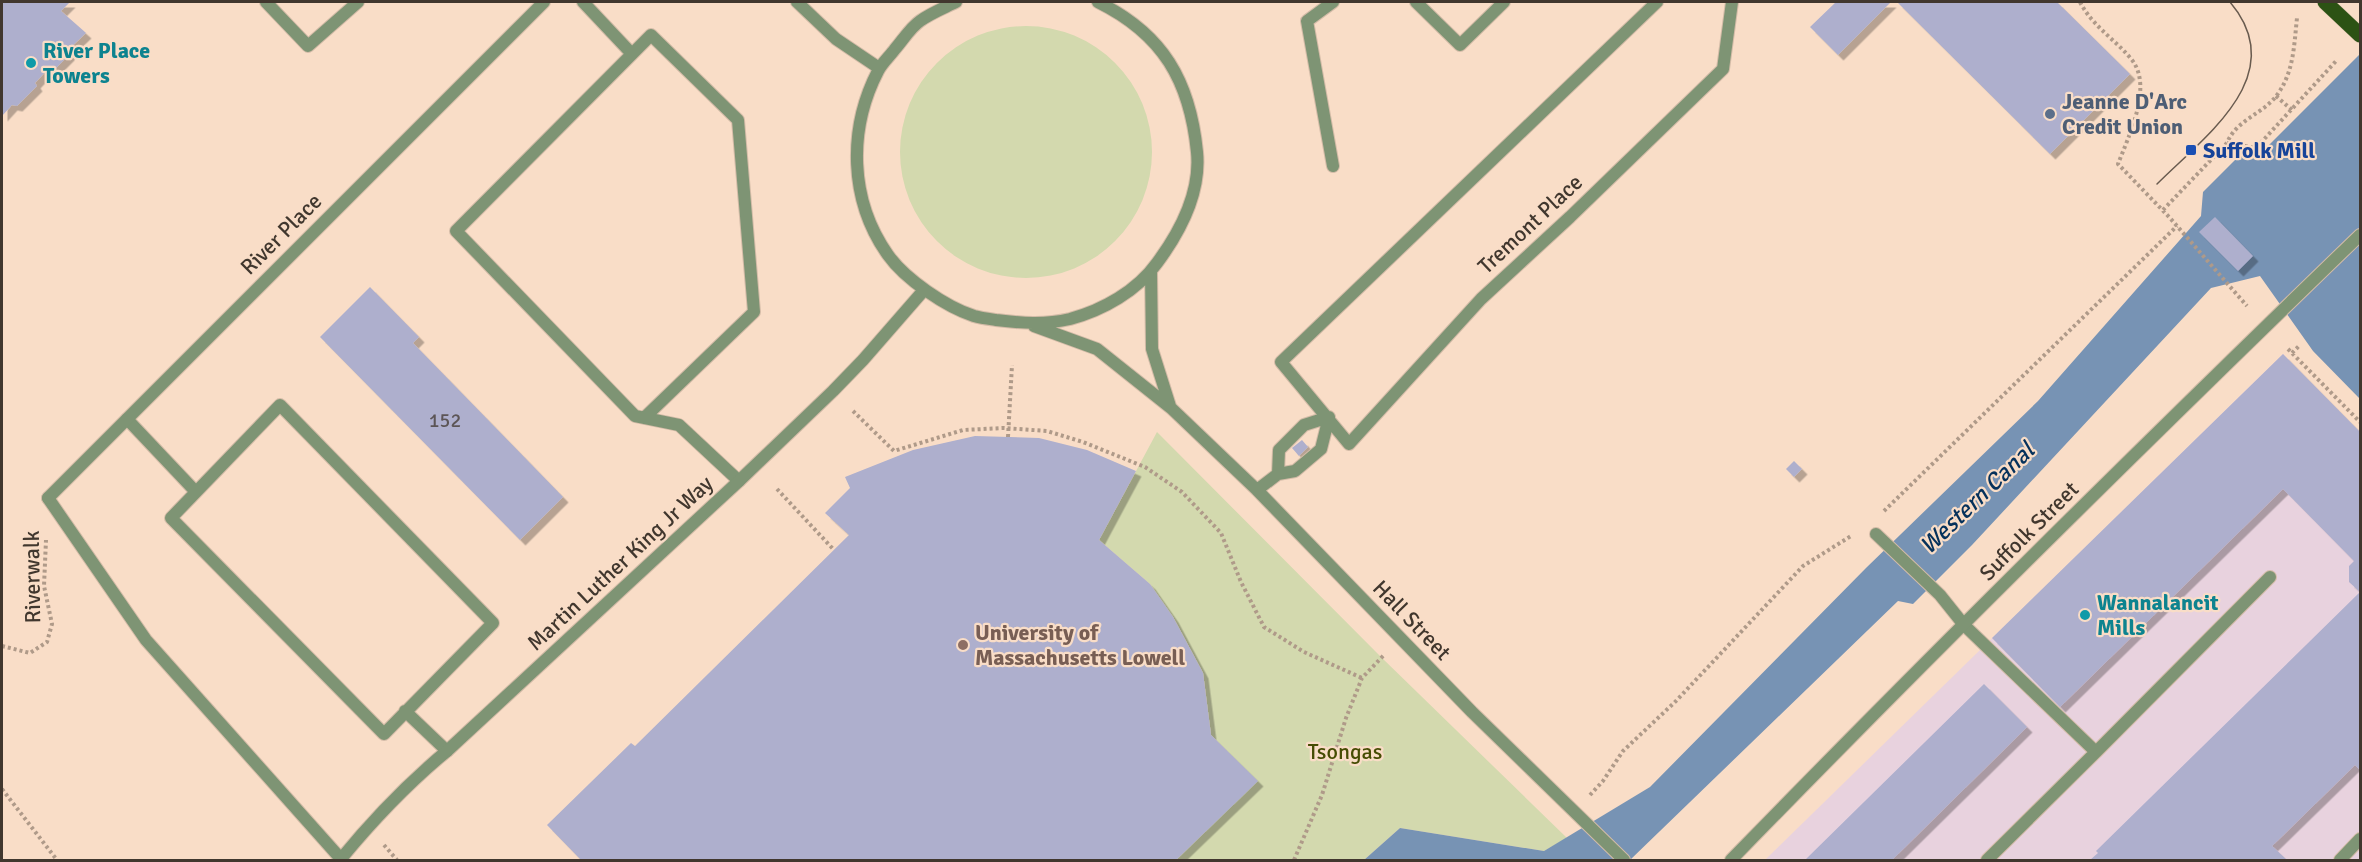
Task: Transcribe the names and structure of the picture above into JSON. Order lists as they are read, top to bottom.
{
  "streets": {
    "street": [
      "Tremont Place",
      "River Place",
      "Suffolk Street",
      "Martin Luther King Jr Way",
      "Hall Street"
    ],
    "path": ["Riverwalk"]
  },
  "crossings": [
    ["River Place", "Riverwalk"]
  ],
  "water": ["Western Canal"],
  "parks": ["Tsongas"],
  "places": {
    "other": [
      "River Place Towers",
      "Jeanne D'Arc Credit Union",
      "Wannalancit Mills",
      "University of Massachusetts Lowell"
    ],
    "transit": ["Suffolk Mill"]
  },
  "house_numbers": ["152"]
}
